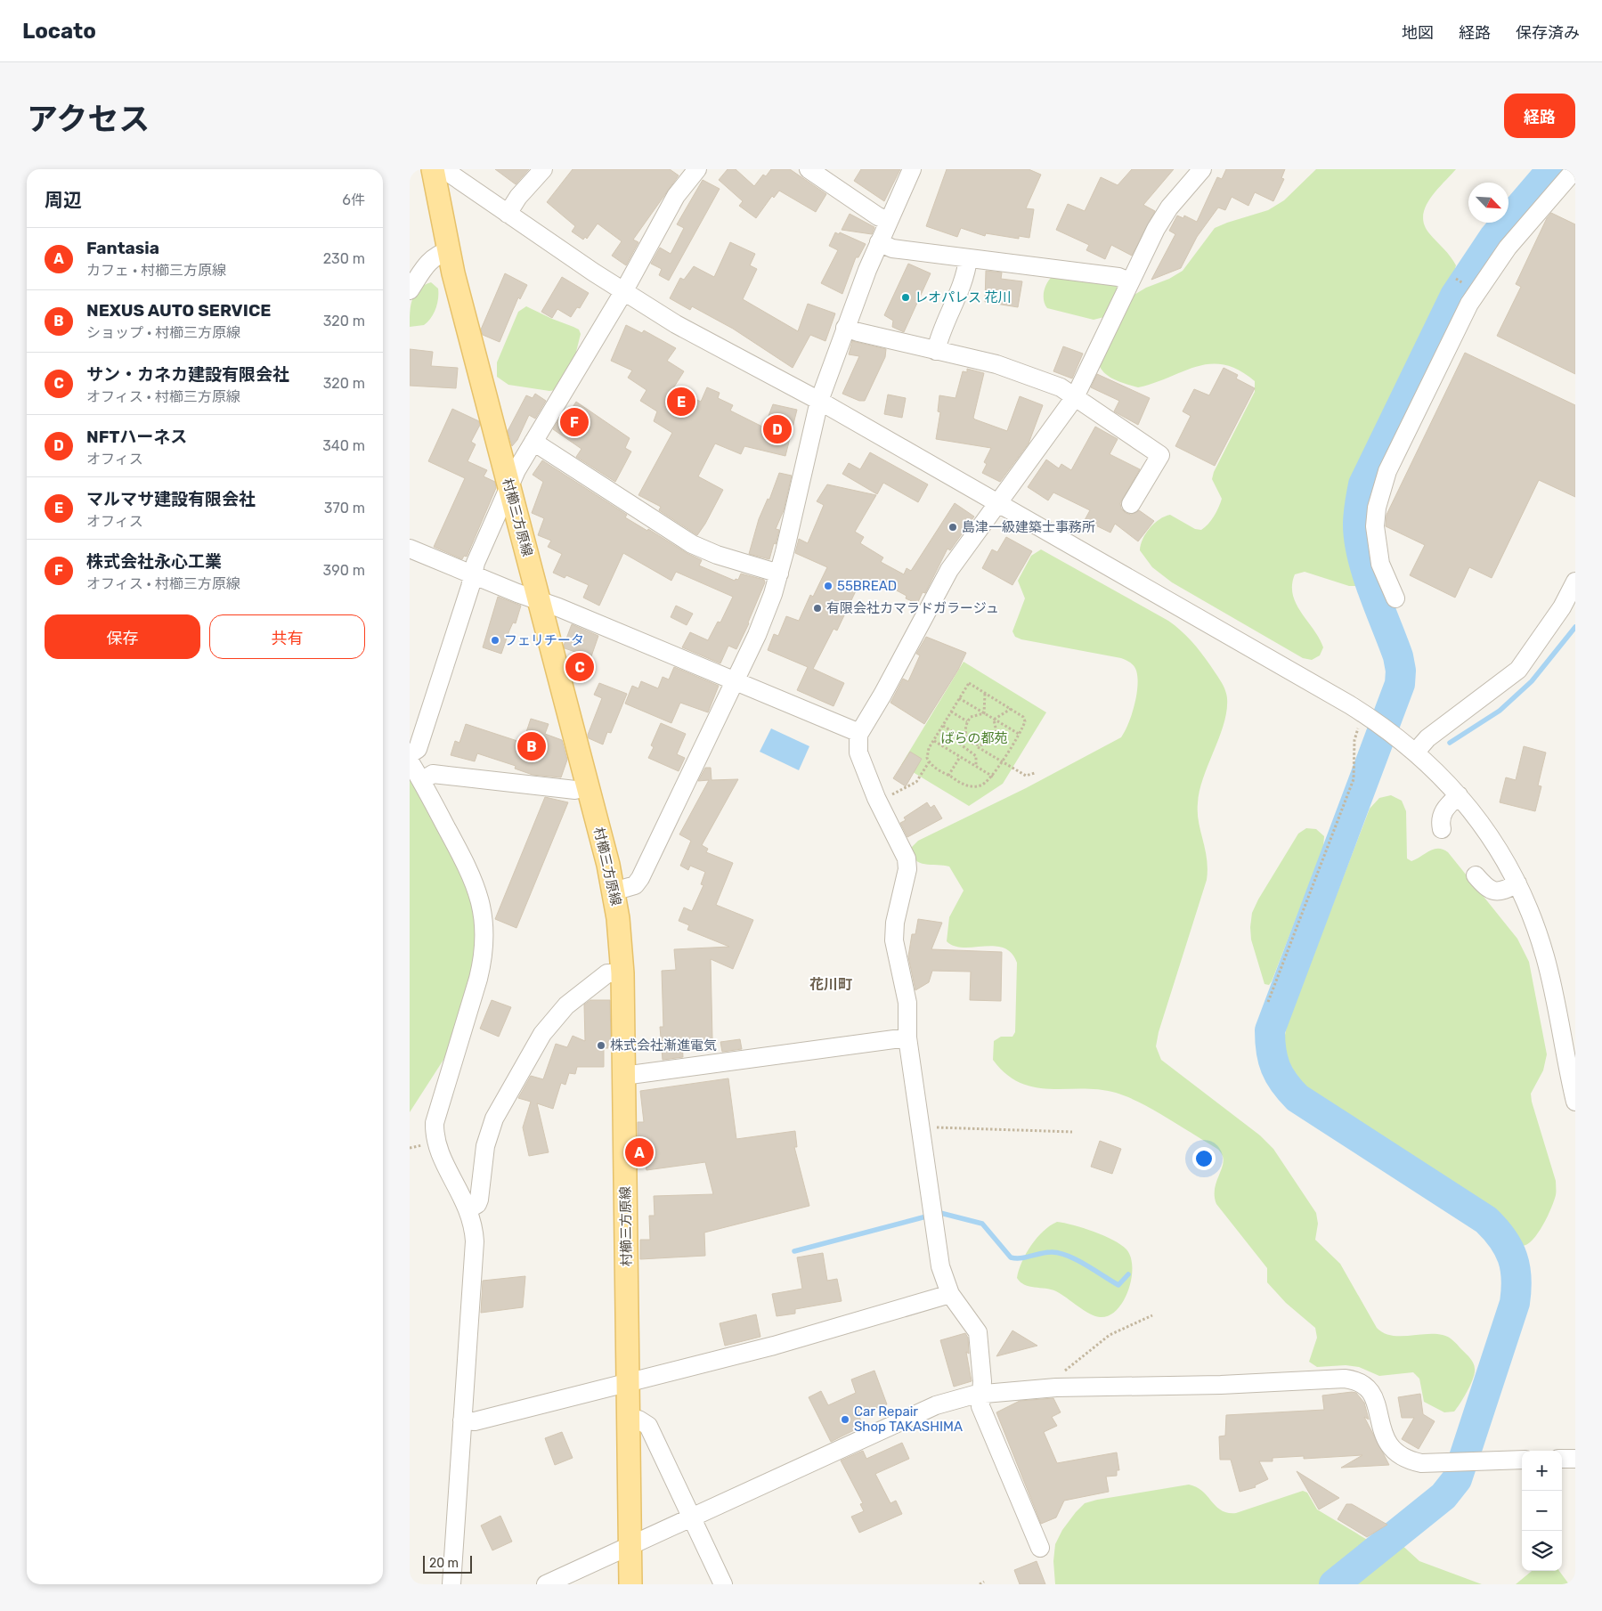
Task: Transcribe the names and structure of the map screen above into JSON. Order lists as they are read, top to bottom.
{
  "streets": {
    "main road": ["村櫛三方原線"]
  },
  "districts": ["花川町"],
  "parks": ["ばらの都苑"],
  "places": [
    "レオパレス 花川",
    "島津一級建築士事務所",
    "55BREAD",
    "有限会社カマラドガラージュ",
    "フェリチータ",
    "株式会社漸進電気",
    "Car Repair Shop TAKASHIMA"
  ],
  "scale_bar": "20 m",
  "north": "bottom right",
  "page": {
    "header": "Locato",
    "nav": ["地図", "経路", "保存済み"],
    "title": "アクセス",
    "buttons": [
      "経路",
      ["保存", "共有"]
    ],
    "heading": ["周辺", "6件"],
    "list": [
      {
        "mark": "A",
        "name": "Fantasia",
        "note": "カフェ · 村櫛三方原線",
        "value": "230 m"
      },
      {
        "mark": "B",
        "name": "NEXUS AUTO SERVICE",
        "note": "ショップ · 村櫛三方原線",
        "value": "320 m"
      },
      {
        "mark": "C",
        "name": "サン・カネカ建設有限会社",
        "note": "オフィス · 村櫛三方原線",
        "value": "320 m"
      },
      {
        "mark": "D",
        "name": "NFTハーネス",
        "note": "オフィス",
        "value": "340 m"
      },
      {
        "mark": "E",
        "name": "マルマサ建設有限会社",
        "note": "オフィス",
        "value": "370 m"
      },
      {
        "mark": "F",
        "name": "株式会社永心工業",
        "note": "オフィス · 村櫛三方原線",
        "value": "390 m"
      }
    ],
    "pins": [
      "E",
      "F",
      "D",
      "C",
      "B",
      "A"
    ],
    "map_buttons": ["+", "−"],
    "scale": "20 m"
  }
}
